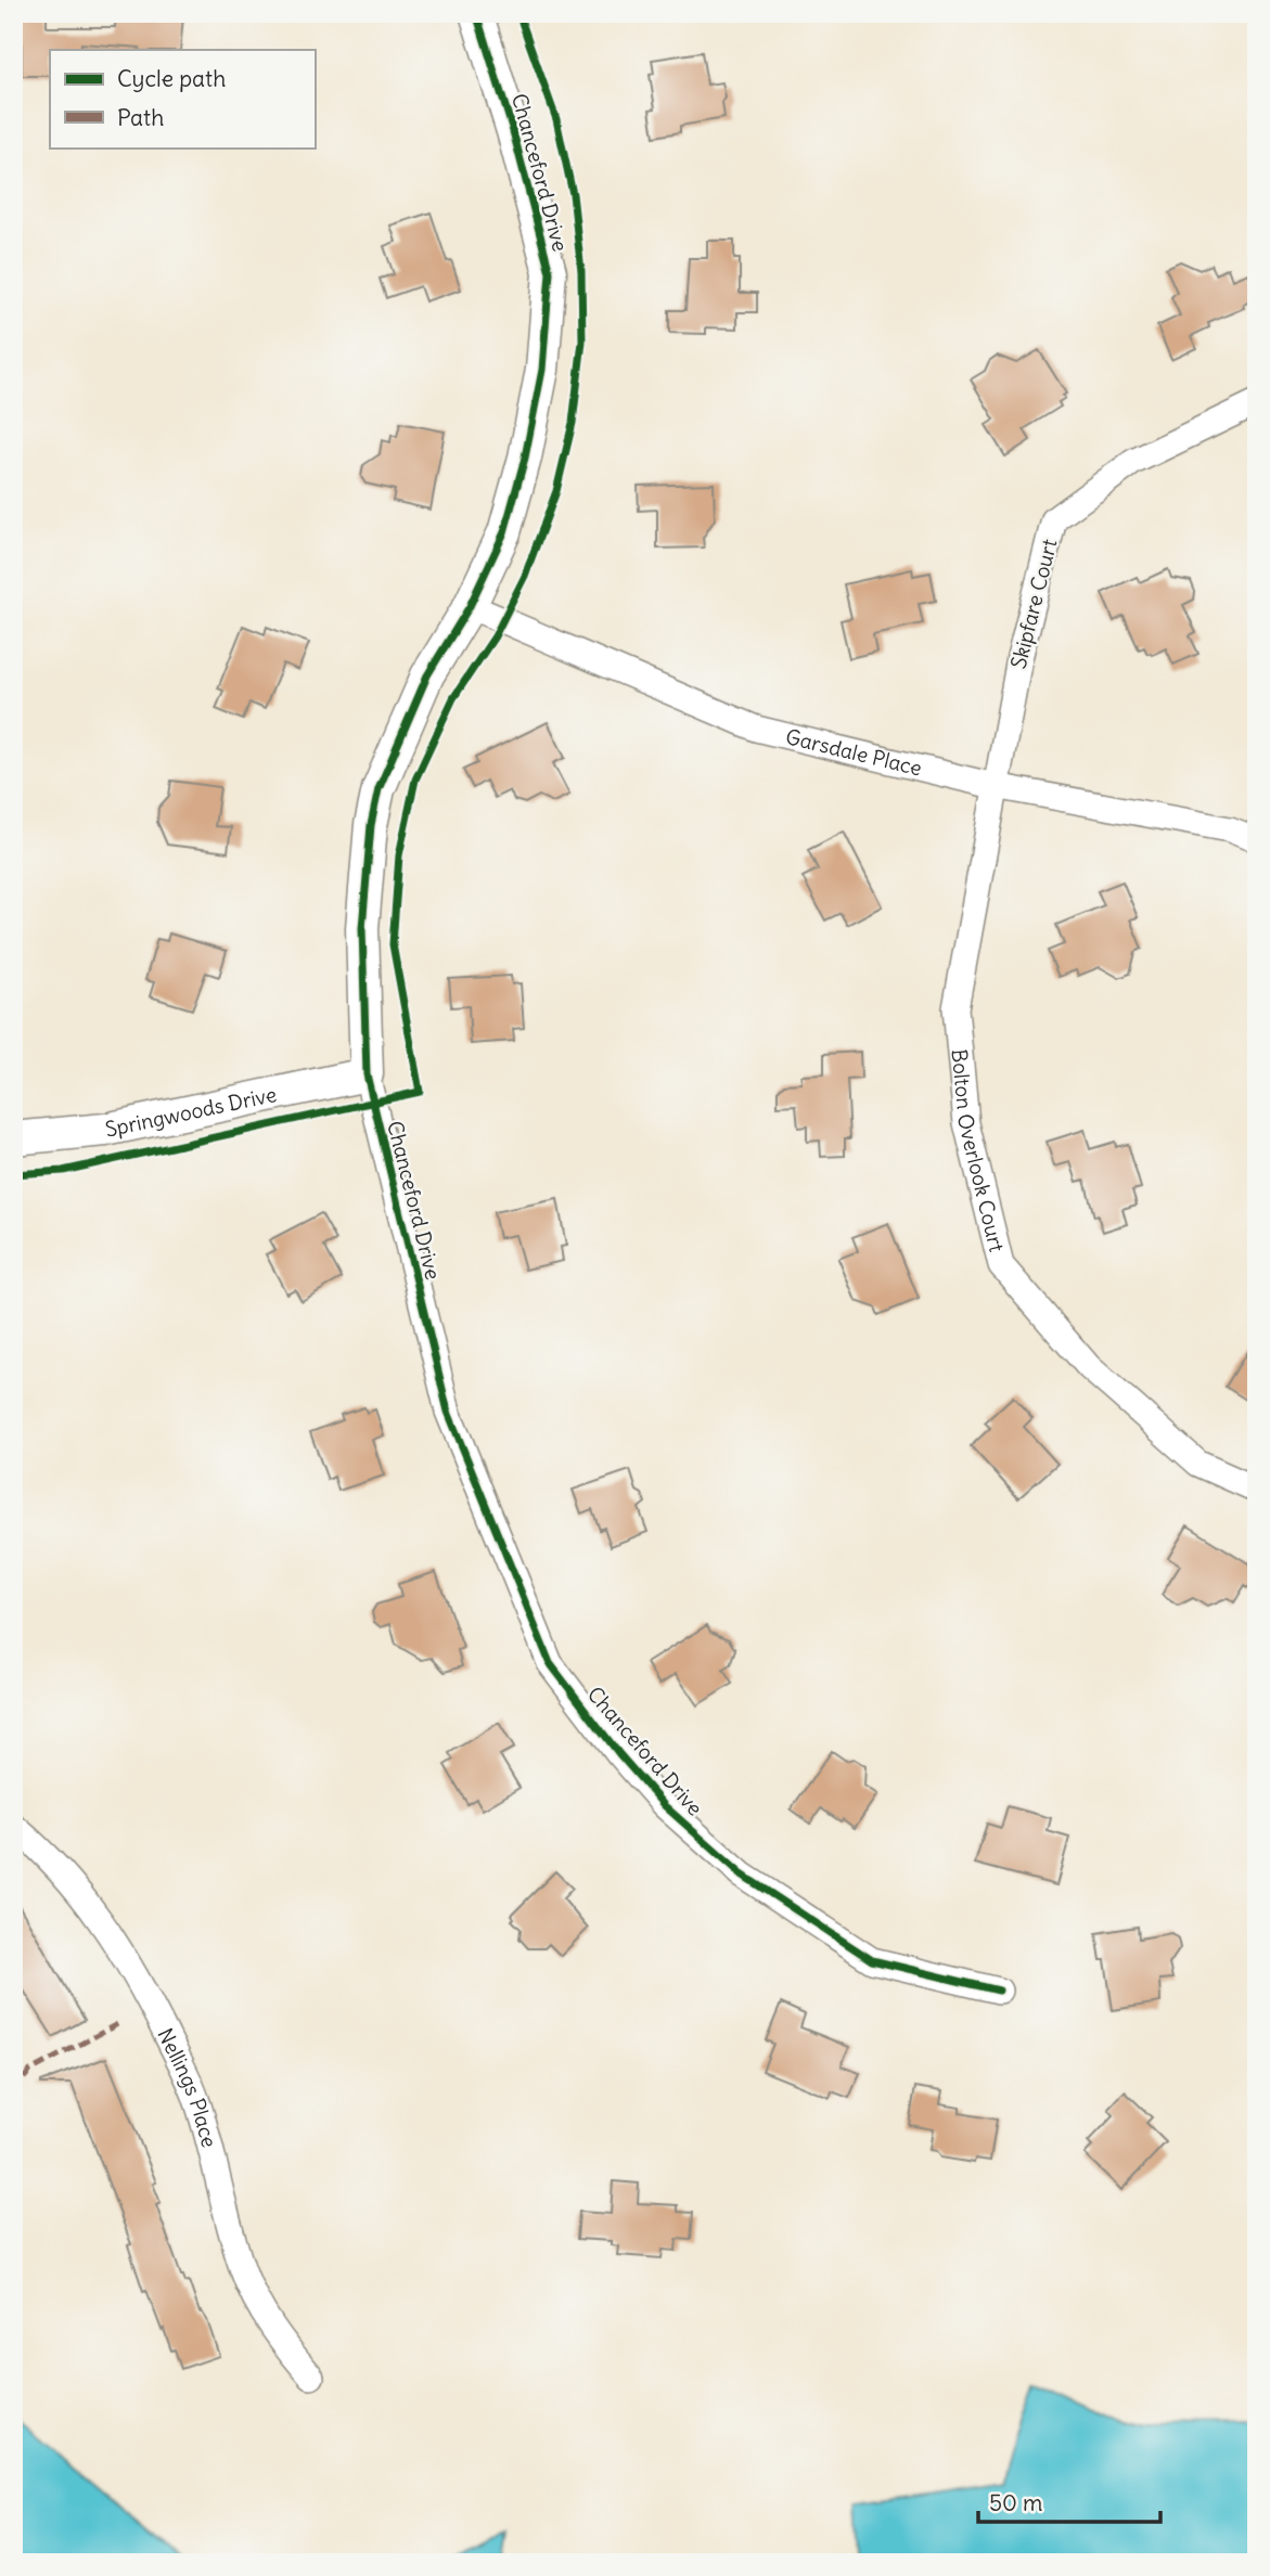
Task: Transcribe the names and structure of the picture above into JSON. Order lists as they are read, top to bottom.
{
  "streets": {
    "street": [
      "Chanceford Drive",
      "Skipfare Court",
      "Garsdale Place",
      "Springwoods Drive",
      "Bolton Overlook Court",
      "Nellings Place"
    ]
  },
  "crossings": [
    ["Chanceford Drive", "Garsdale Place"],
    ["Chanceford Drive", "Springwoods Drive"],
    ["Skipfare Court", "Garsdale Place"],
    ["Skipfare Court", "Bolton Overlook Court"],
    ["Garsdale Place", "Bolton Overlook Court"]
  ],
  "legend": ["Cycle path", "Path"],
  "scale_bar": "50 m"
}
